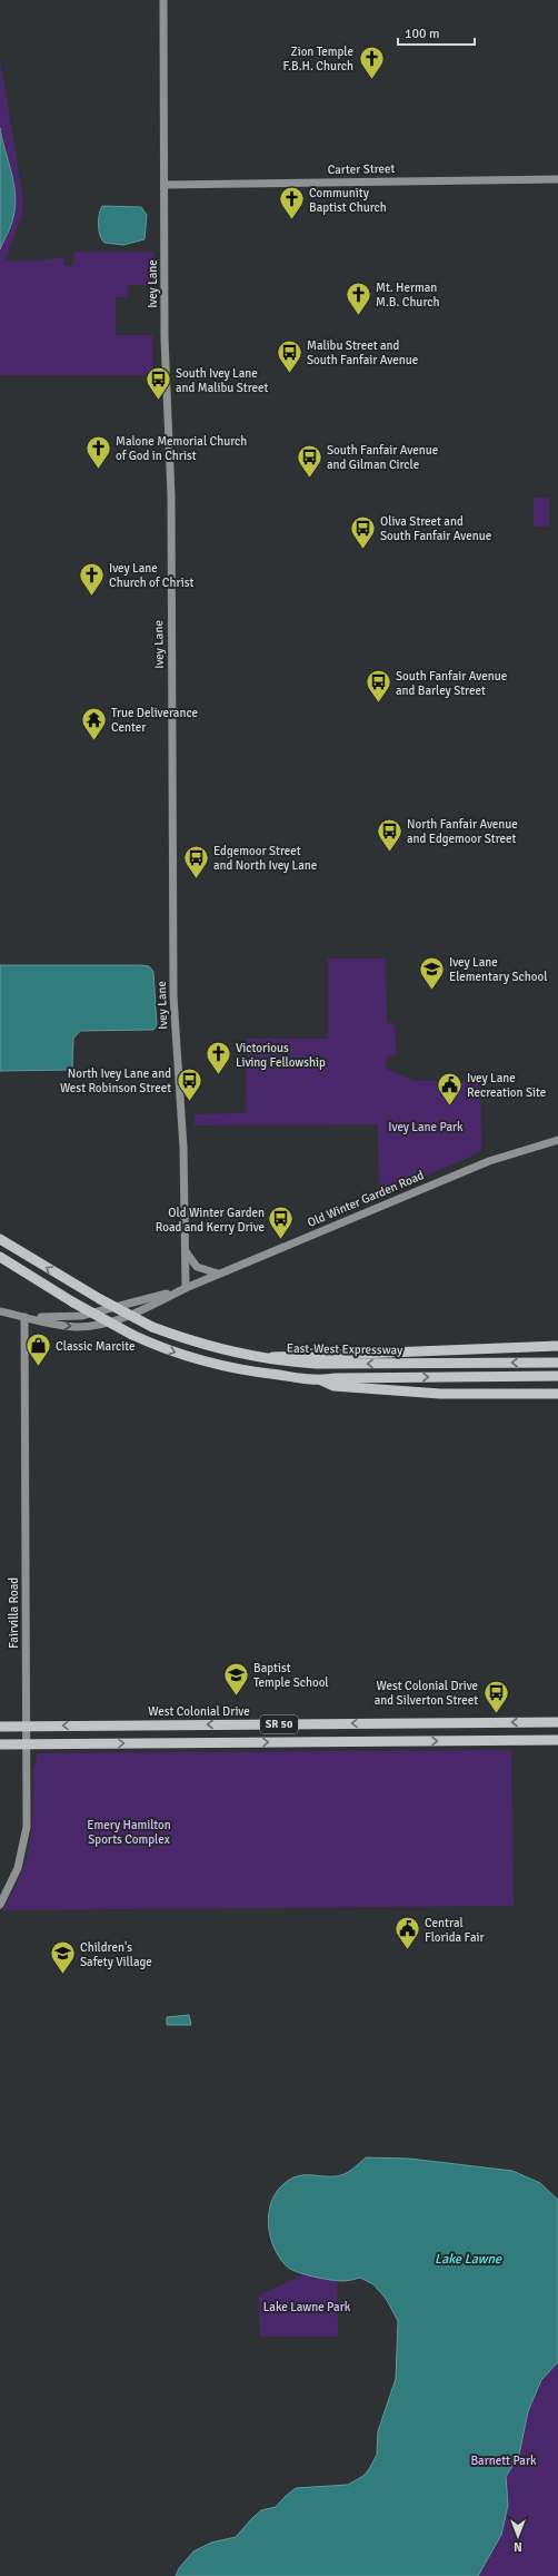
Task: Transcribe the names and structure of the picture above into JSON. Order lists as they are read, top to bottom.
{
  "streets": {
    "highway": ["East-West Expressway", "West Colonial Drive", "SR 50"],
    "street": [
      "Carter Street",
      "Ivey Lane",
      "Old Winter Garden Road",
      "Fairvilla Road"
    ]
  },
  "crossings": [
    ["Carter Street", "Ivey Lane"],
    ["Ivey Lane", "Old Winter Garden Road"],
    ["Old Winter Garden Road", "Fairvilla Road"],
    ["Fairvilla Road", "West Colonial Drive"],
    ["Fairvilla Road", "SR 50"]
  ],
  "water": ["Lake Lawne"],
  "parks": [
    "Ivey Lane Park",
    "Emery Hamilton Sports Complex",
    "Lake Lawne Park",
    "Barnett Park"
  ],
  "places": {
    "church": [
      "Zion Temple F.B.H. Church",
      "Community Baptist Church",
      "Mt. Herman M.B. Church",
      "Malone Memorial Church of God in Christ",
      "Ivey Lane Church of Christ",
      "Victorious Living Fellowship"
    ],
    "bus stop": [
      "Malibu Street and South Fanfair Avenue",
      "South Ivey Lane and Malibu Street",
      "South Fanfair Avenue and Gilman Circle",
      "Oliva Street and South Fanfair Avenue",
      "South Fanfair Avenue and Barley Street",
      "North Fanfair Avenue and Edgemoor Street",
      "Edgemoor Street and North Ivey Lane",
      "North Ivey Lane and West Robinson Street",
      "Old Winter Garden Road and Kerry Drive",
      "West Colonial Drive and Silverton Street"
    ],
    "temple": ["True Deliverance Center"],
    "school or university": ["Ivey Lane Elementary School", "Baptist Temple School", "Children's Safety Village"],
    "public building": ["Ivey Lane Recreation Site", "Central Florida Fair"],
    "shop": ["Classic Marcite"]
  },
  "scale_bar": "100 m",
  "north": "bottom"
}
